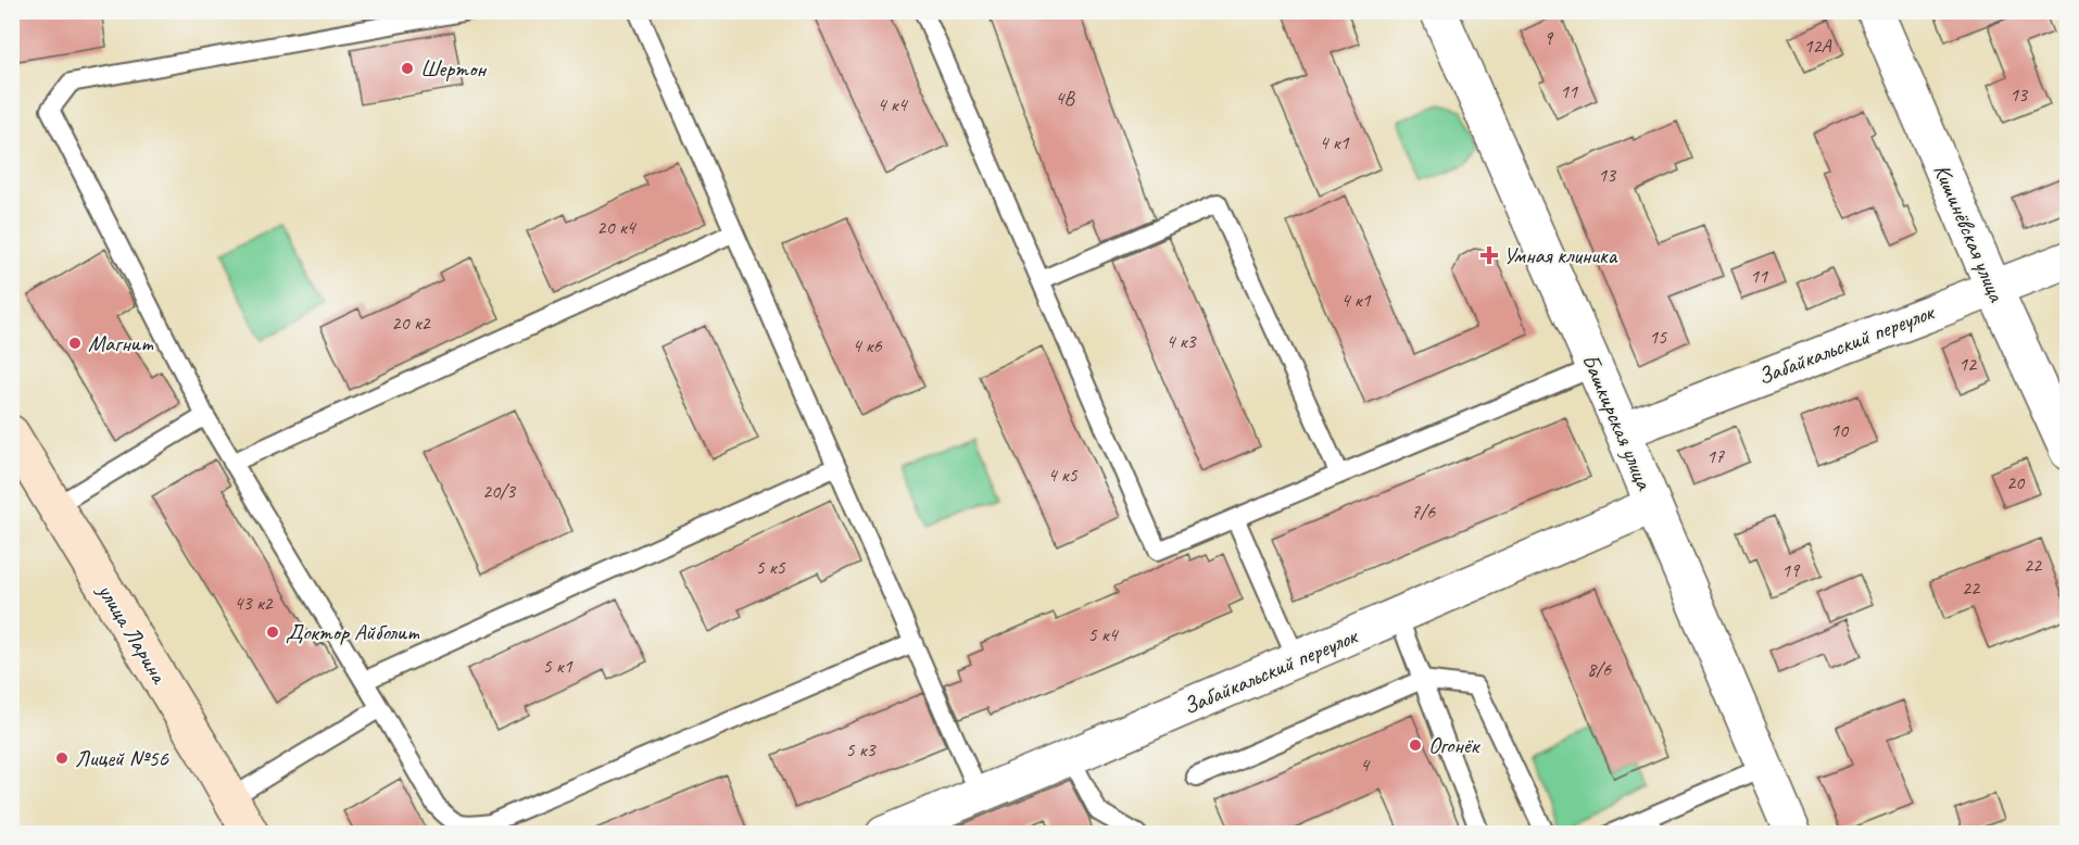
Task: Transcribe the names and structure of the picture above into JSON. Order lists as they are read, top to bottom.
{
  "streets": {
    "main road": ["улица Ларина"],
    "street": ["Кишинёвская улица", "Забайкальский переулок", "Башкирская улица"]
  },
  "crossings": [
    ["Кишинёвская улица", "Забайкальский переулок"],
    ["Забайкальский переулок", "Башкирская улица"]
  ],
  "places": {
    "other": [
      "Шертон",
      "Магнит",
      "Доктор Айболит",
      "Огонёк",
      "Лицей №56"
    ],
    "health": ["Умная клиника"]
  },
  "house_numbers": [
    "9",
    "12А",
    "11",
    "13",
    "4В",
    "4 к4",
    "4 к1",
    "13",
    "20 к4",
    "11",
    "4 к1",
    "20 к2",
    "15",
    "4 к3",
    "4 к6",
    "12",
    "10",
    "17",
    "4 к5",
    "20",
    "20/3",
    "7/6",
    "22",
    "5 к5",
    "19",
    "22",
    "43 к2",
    "5 к4",
    "5 к1",
    "8/6",
    "5 к3",
    "4"
  ]
}
